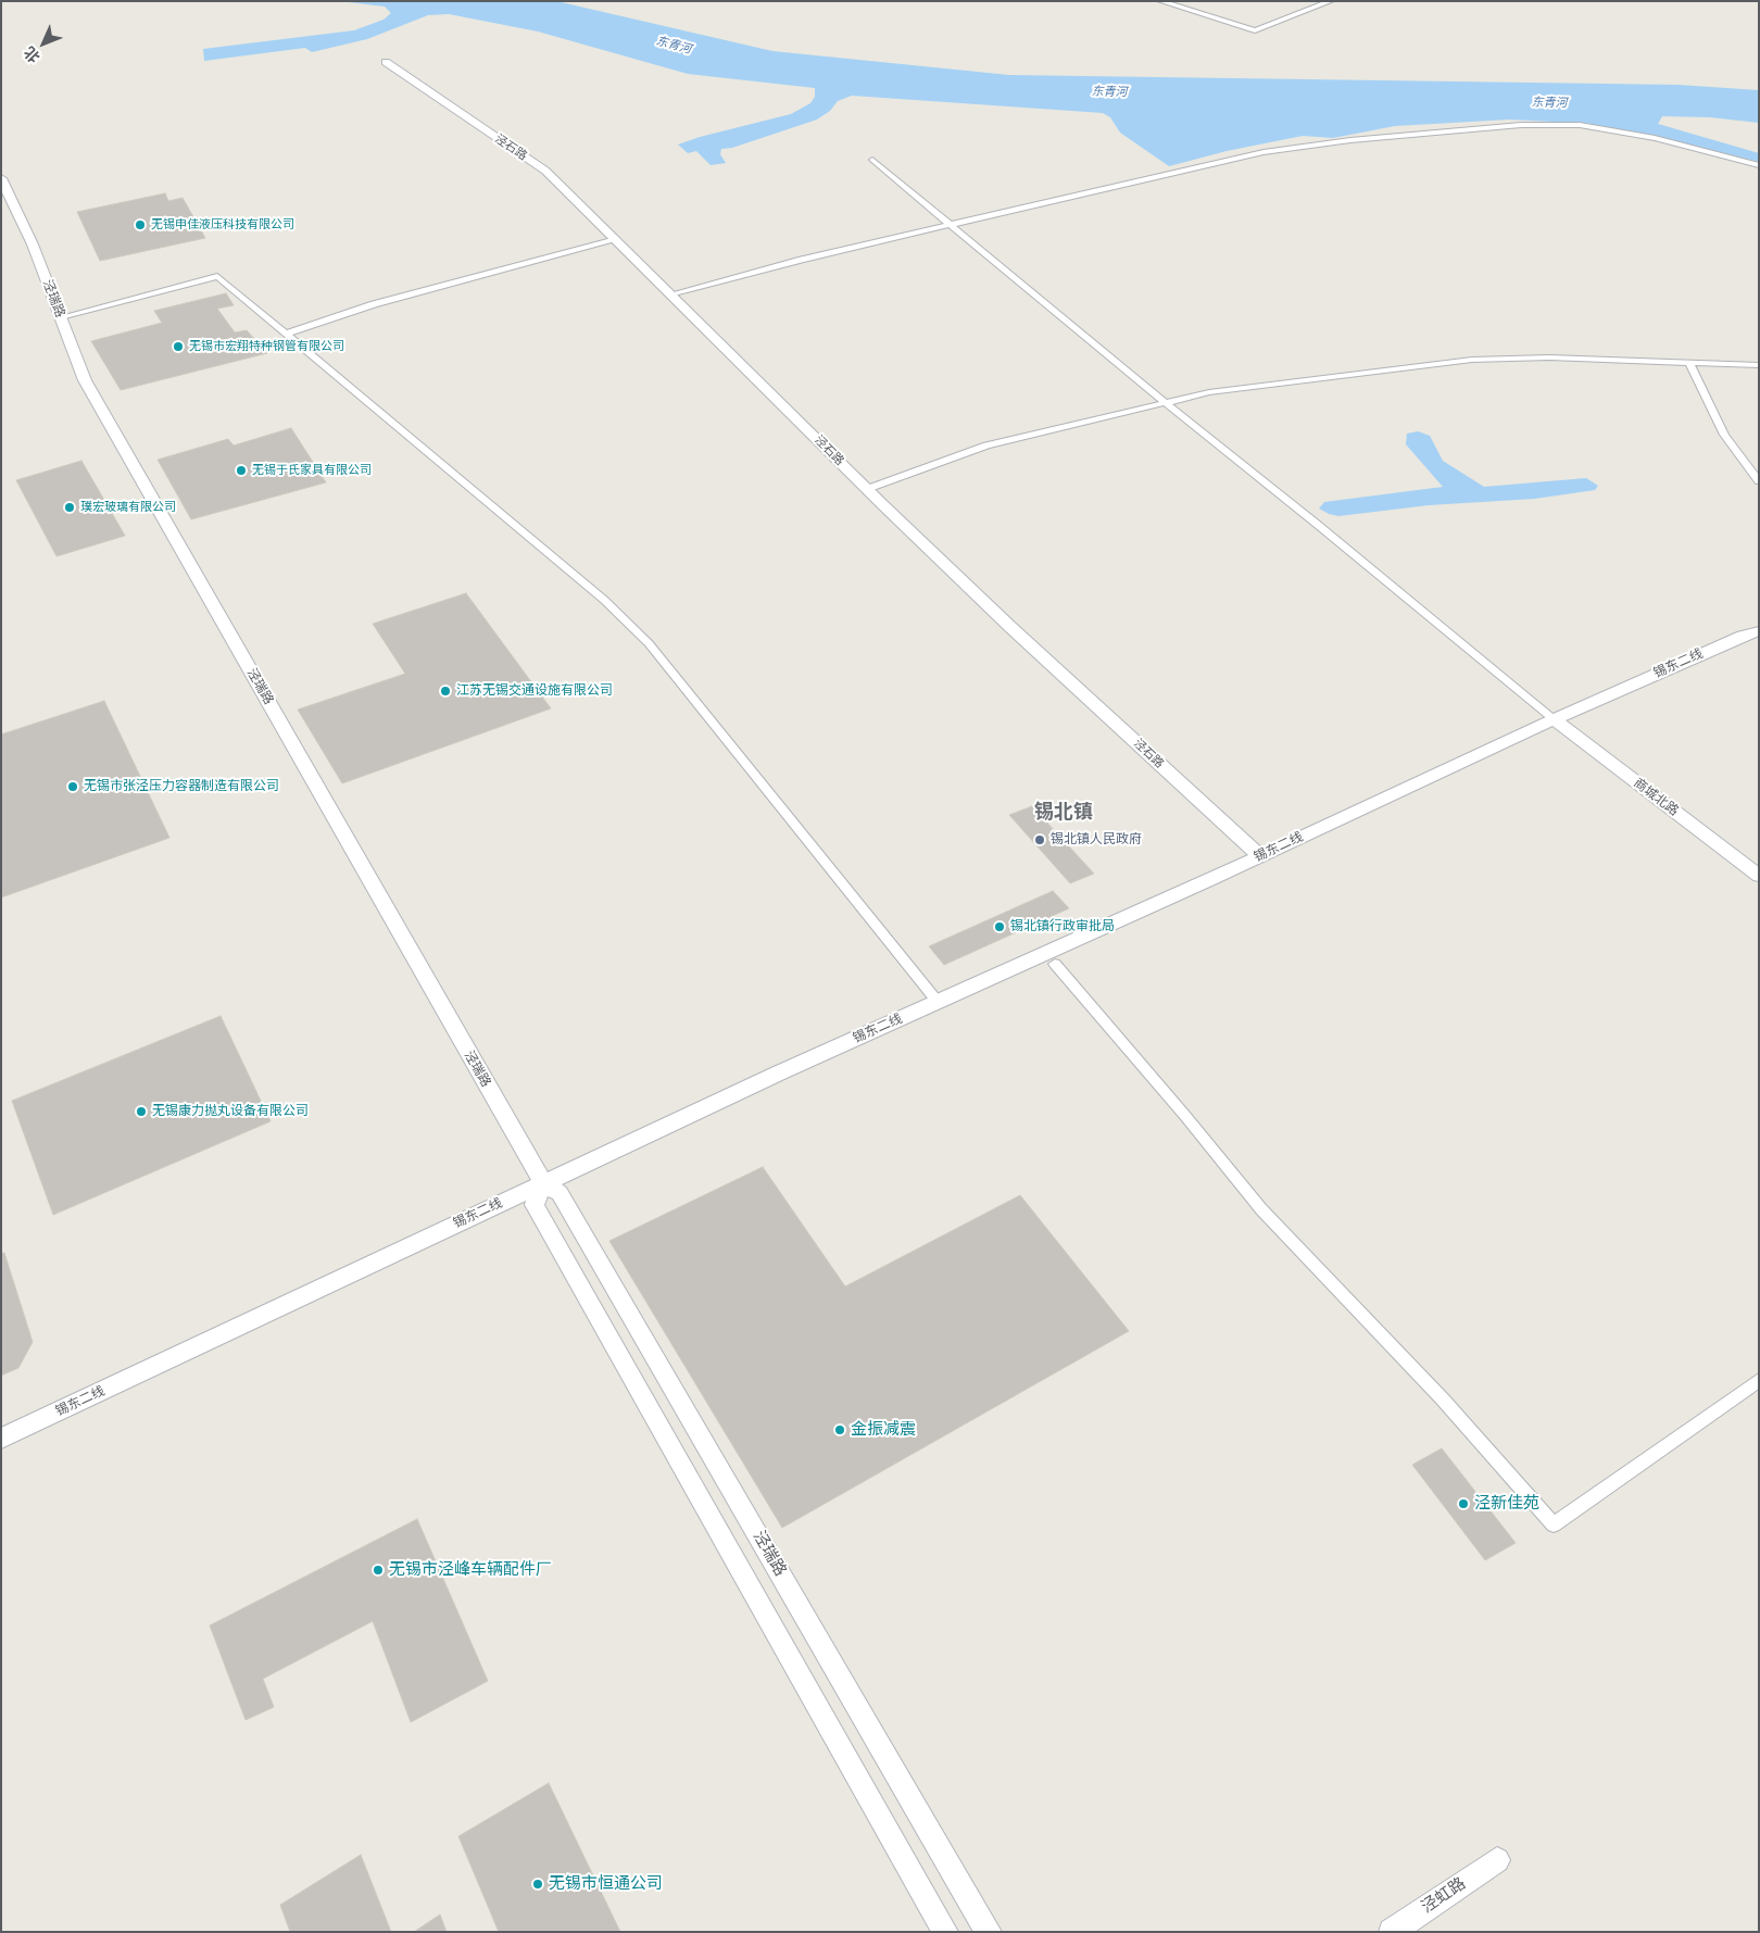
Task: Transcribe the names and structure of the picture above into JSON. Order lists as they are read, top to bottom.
{
  "streets": {
    "street": [
      "泾石路",
      "泾瑞路",
      "锡东二线",
      "商城北路",
      "泾虹路"
    ]
  },
  "crossings": [
    ["泾石路", "锡东二线"],
    ["泾瑞路", "锡东二线"],
    ["锡东二线", "商城北路"]
  ],
  "districts": ["锡北镇"],
  "water": ["东青河"],
  "places": [
    "无锡申佳液压科技有限公司",
    "无锡市宏翔特种钢管有限公司",
    "无锡于氏家具有限公司",
    "璞宏玻璃有限公司",
    "江苏无锡交通设施有限公司",
    "无锡市张泾压力容器制造有限公司",
    "锡北镇人民政府",
    "锡北镇行政审批局",
    "无锡康力抛丸设备有限公司",
    "金振减震",
    "泾新佳苑",
    "无锡市泾峰车辆配件厂",
    "无锡市恒通公司"
  ],
  "north": "bottom left"
}
